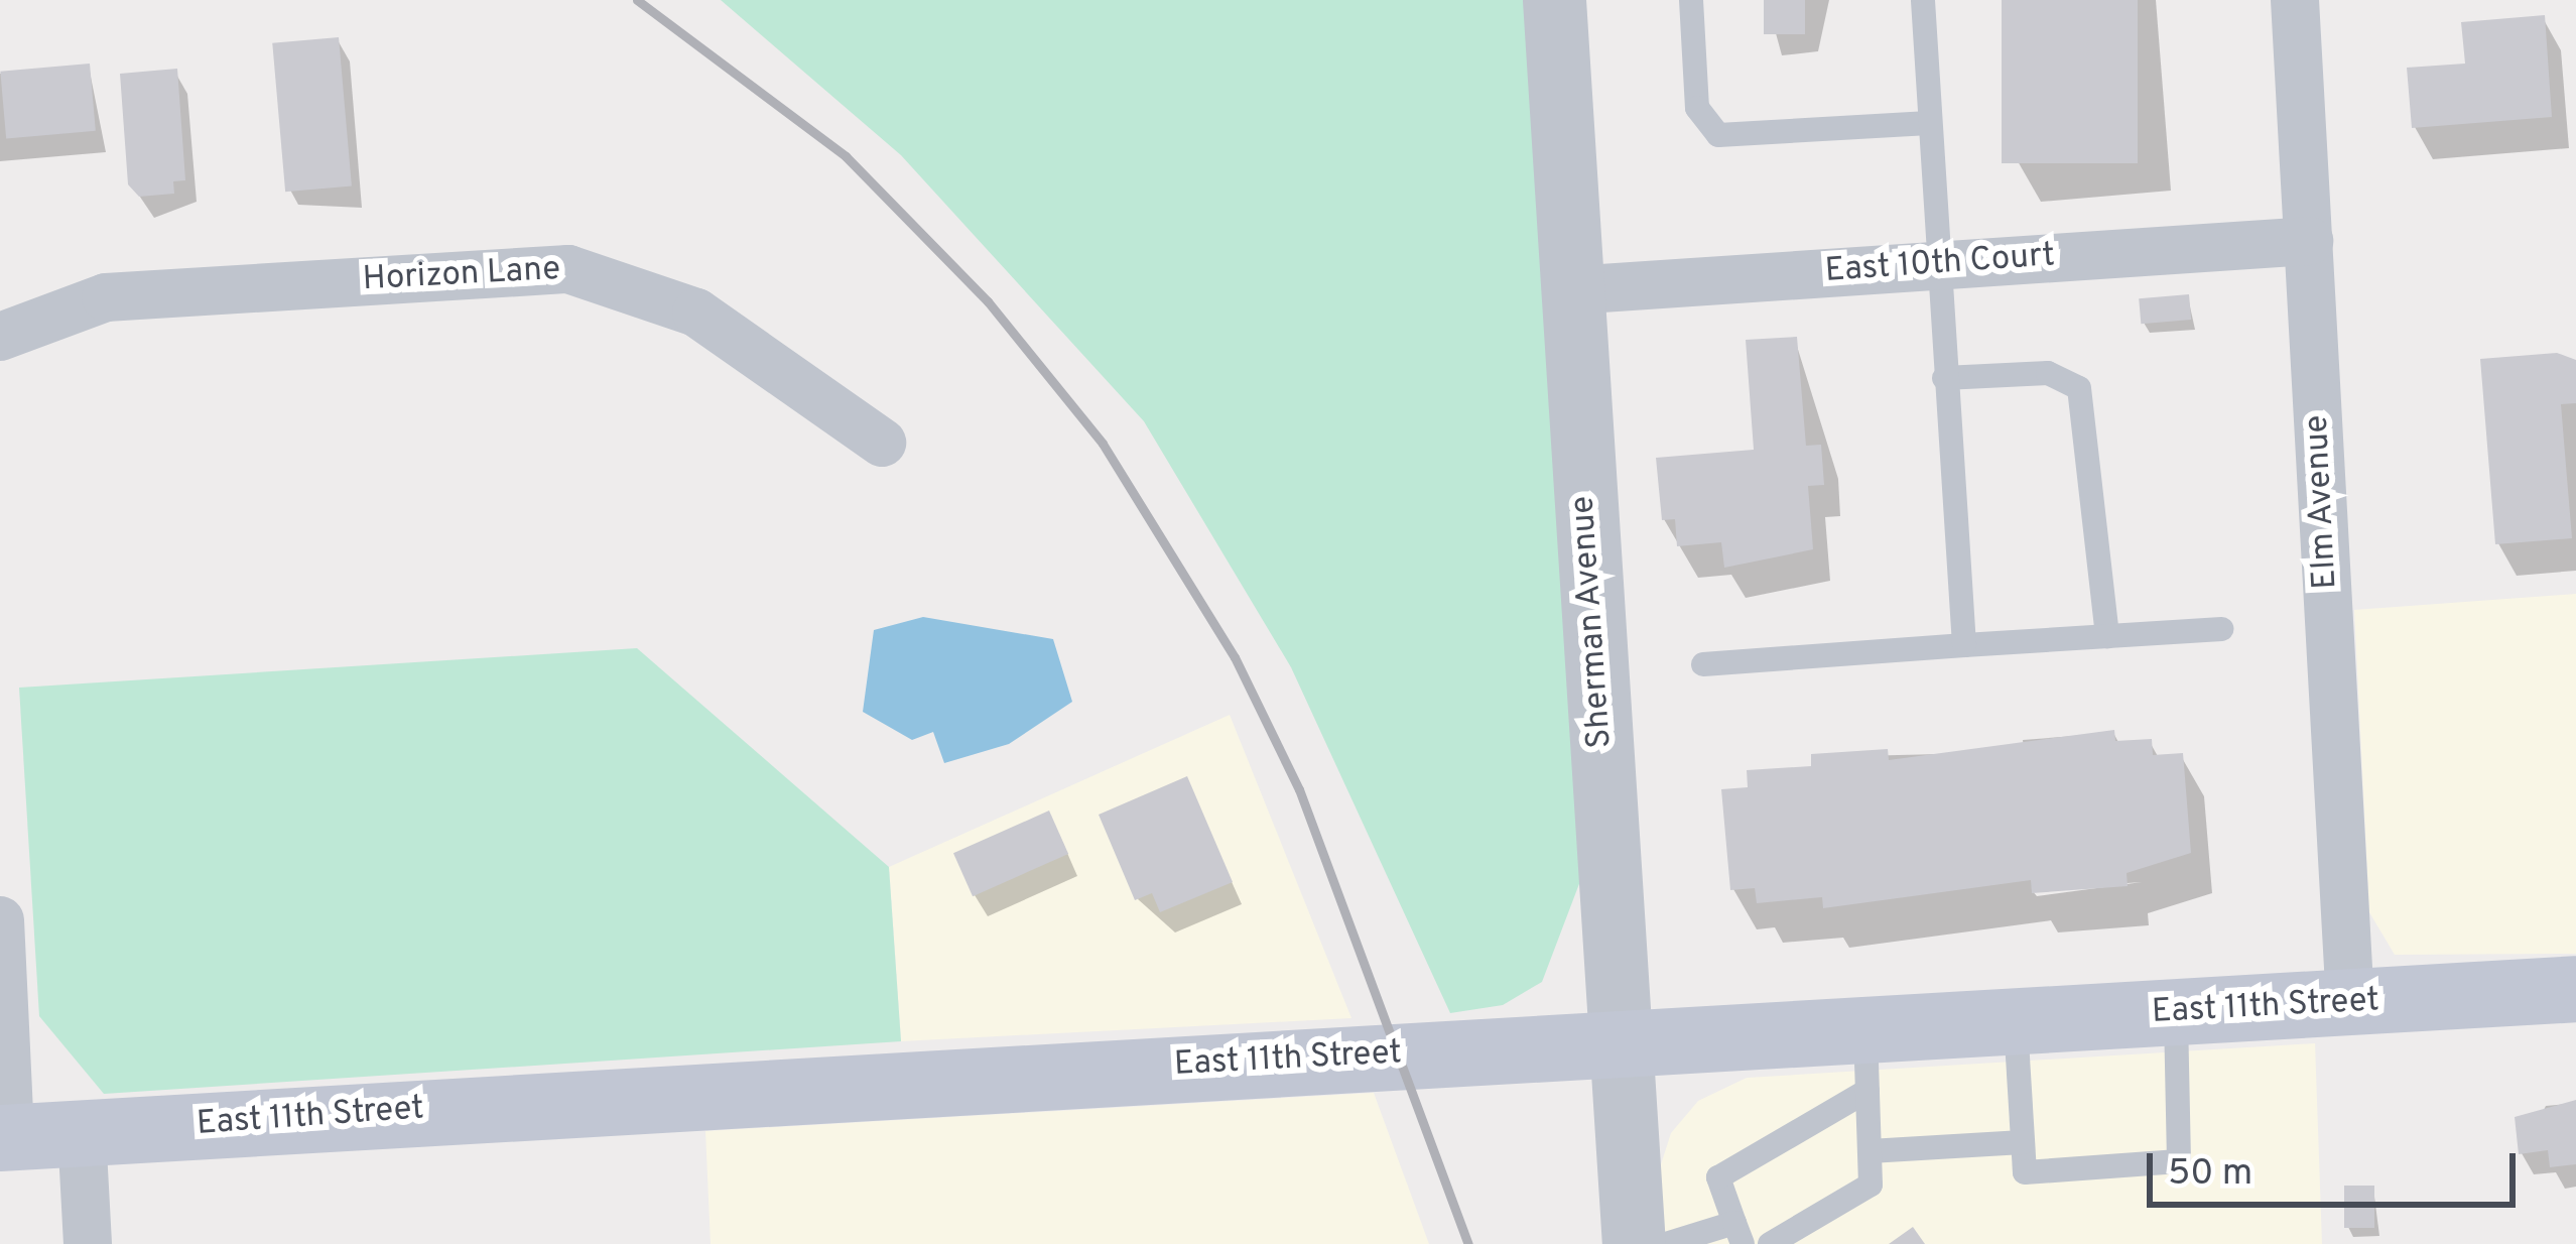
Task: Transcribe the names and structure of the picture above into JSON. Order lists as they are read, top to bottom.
{
  "streets": {
    "main road": ["East 11th Street"],
    "street": [
      "East 10th Court",
      "Horizon Lane",
      "Elm Avenue",
      "Sherman Avenue"
    ]
  },
  "crossings": [
    ["East 10th Court", "Elm Avenue"],
    ["East 10th Court", "Sherman Avenue"],
    ["Elm Avenue", "East 11th Street"],
    ["Sherman Avenue", "East 11th Street"]
  ],
  "scale_bar": "50 m"
}
